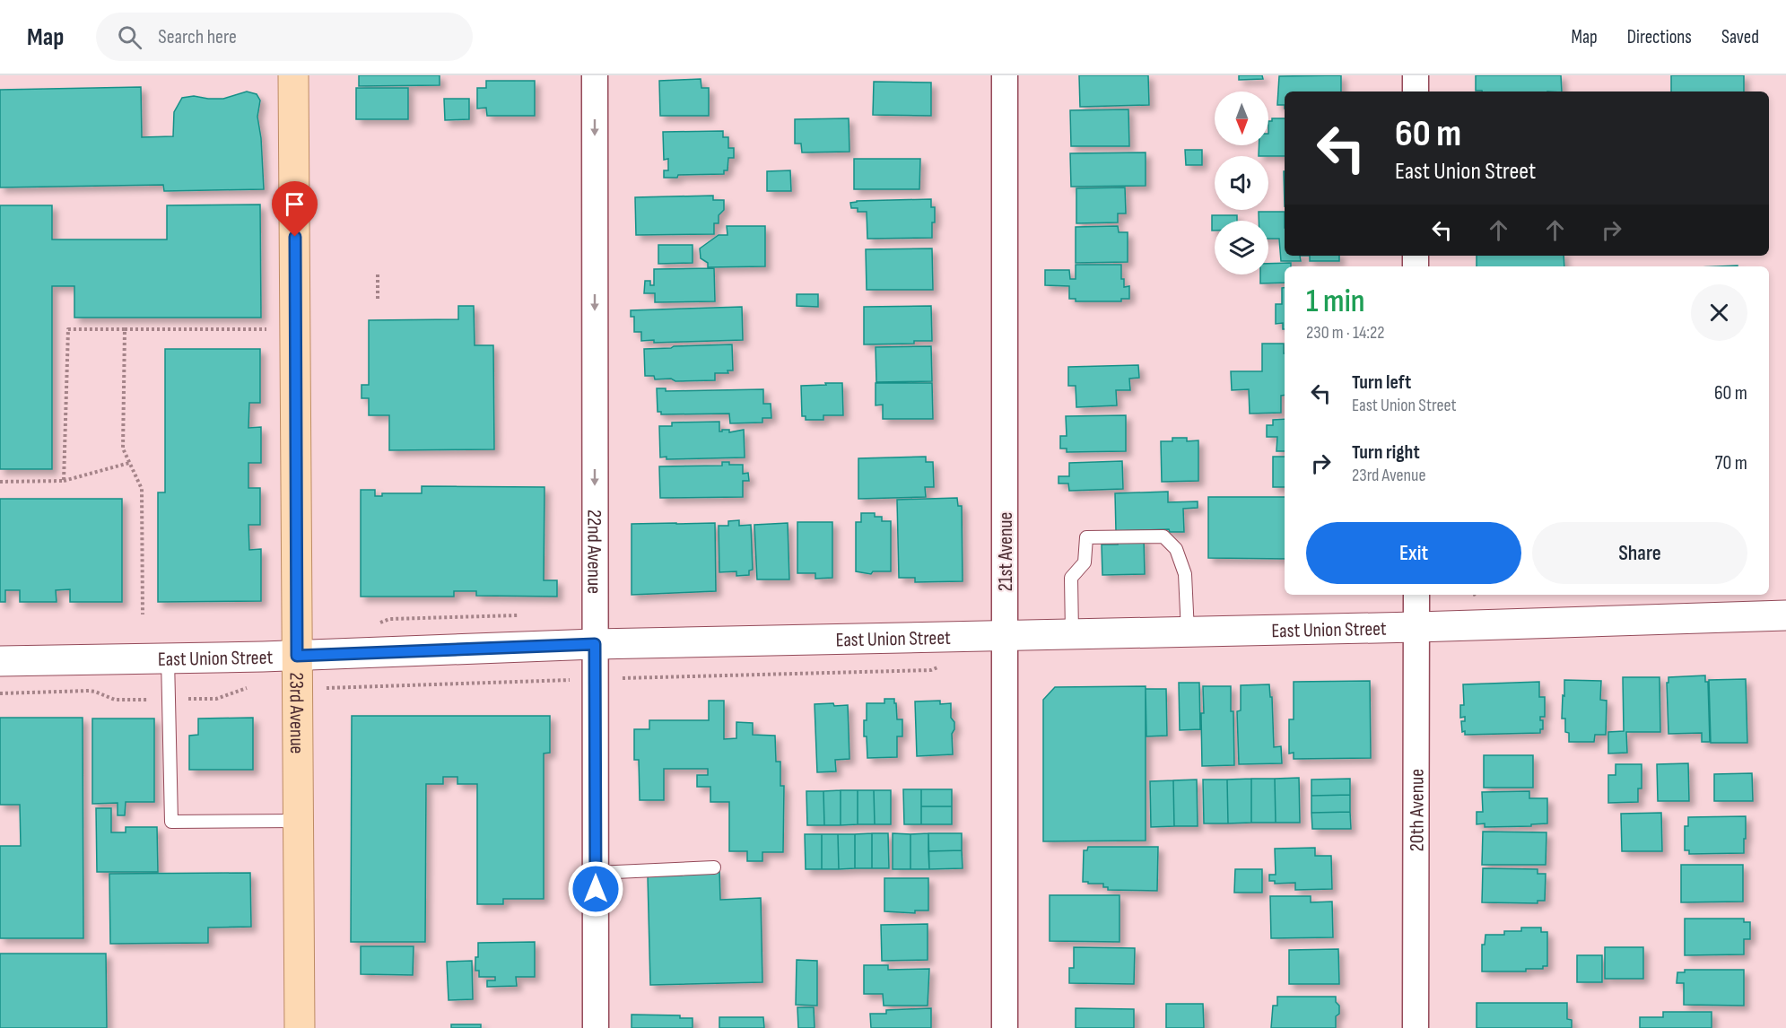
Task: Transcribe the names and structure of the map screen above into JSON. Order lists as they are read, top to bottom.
{
  "streets": {
    "main road": ["East Union Street", "23rd Avenue"],
    "street": ["22nd Avenue", "21st Avenue", "20th Avenue"]
  },
  "crossings": [
    ["22nd Avenue", "East Union Street"],
    ["21st Avenue", "East Union Street"],
    ["East Union Street", "23rd Avenue"],
    ["East Union Street", "20th Avenue"]
  ],
  "one_way": ["22nd Avenue"],
  "north": "bottom",
  "page": {
    "header": "Map",
    "search": "Search here",
    "nav": ["Map", "Directions", "Saved"],
    "turn": ["60 m", "East Union Street"],
    "heading": ["1 min", "230 m · 14:22"],
    "list": [
      {
        "name": "Turn left",
        "note": "East Union Street",
        "value": "60 m"
      },
      {
        "name": "Turn right",
        "note": "23rd Avenue",
        "value": "70 m"
      }
    ],
    "buttons": ["Exit", "Share"]
  }
}
